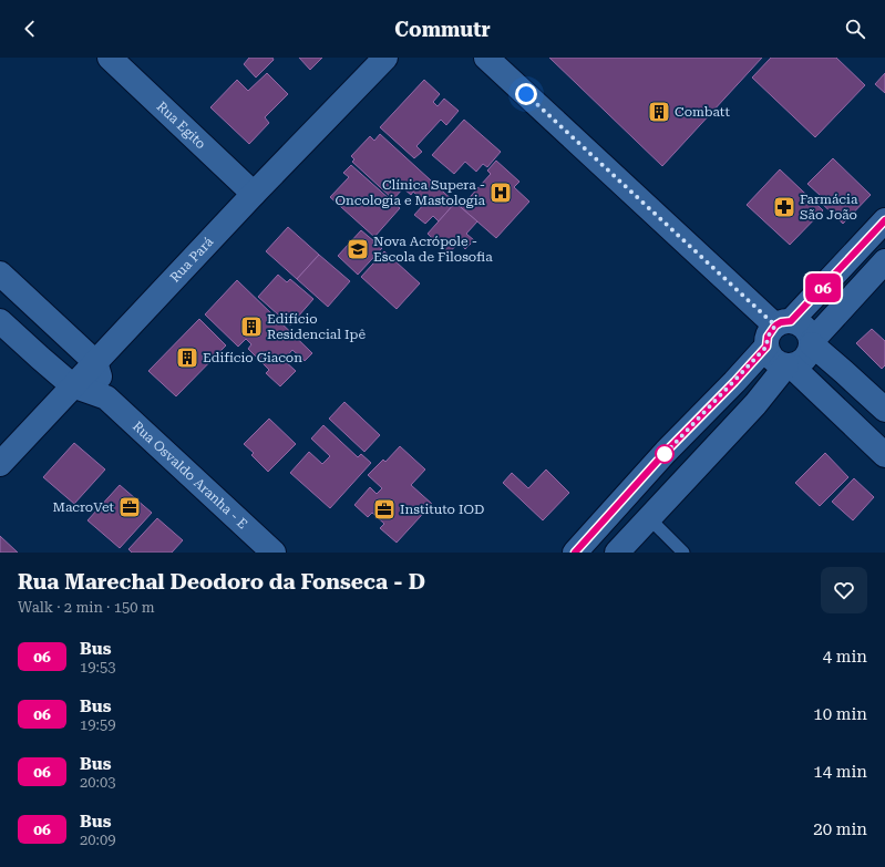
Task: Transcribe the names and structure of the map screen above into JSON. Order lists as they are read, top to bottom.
{
  "streets": {
    "street": ["Rua Egito", "Rua Pará", "Rua Osvaldo Aranha - E"]
  },
  "crossings": [
    ["Rua Egito", "Rua Pará"],
    ["Rua Pará", "Rua Osvaldo Aranha - E"]
  ],
  "places": {
    "building": ["Combatt", "Edifício Residencial Ipê", "Edifício Giacon"],
    "hospital": ["Clínica Supera - Oncologia e Mastologia"],
    "pharmacy": ["Farmácia São João"],
    "school or university": ["Nova Acrópole - Escola de Filosofia"],
    "office": ["MacroVet", "Instituto IOD"]
  },
  "lines": ["bus line 06"],
  "page": {
    "header": "Commutr",
    "on_map": "06",
    "heading": ["Rua Marechal Deodoro da Fonseca - D", "Walk · 2 min · 150 m"],
    "list": [
      {
        "mark": "06",
        "name": "Bus",
        "note": "19:53",
        "value": "4 min"
      },
      {
        "mark": "06",
        "name": "Bus",
        "note": "19:59",
        "value": "10 min"
      },
      {
        "mark": "06",
        "name": "Bus",
        "note": "20:03",
        "value": "14 min"
      },
      {
        "mark": "06",
        "name": "Bus",
        "note": "20:09",
        "value": "20 min"
      }
    ]
  }
}
